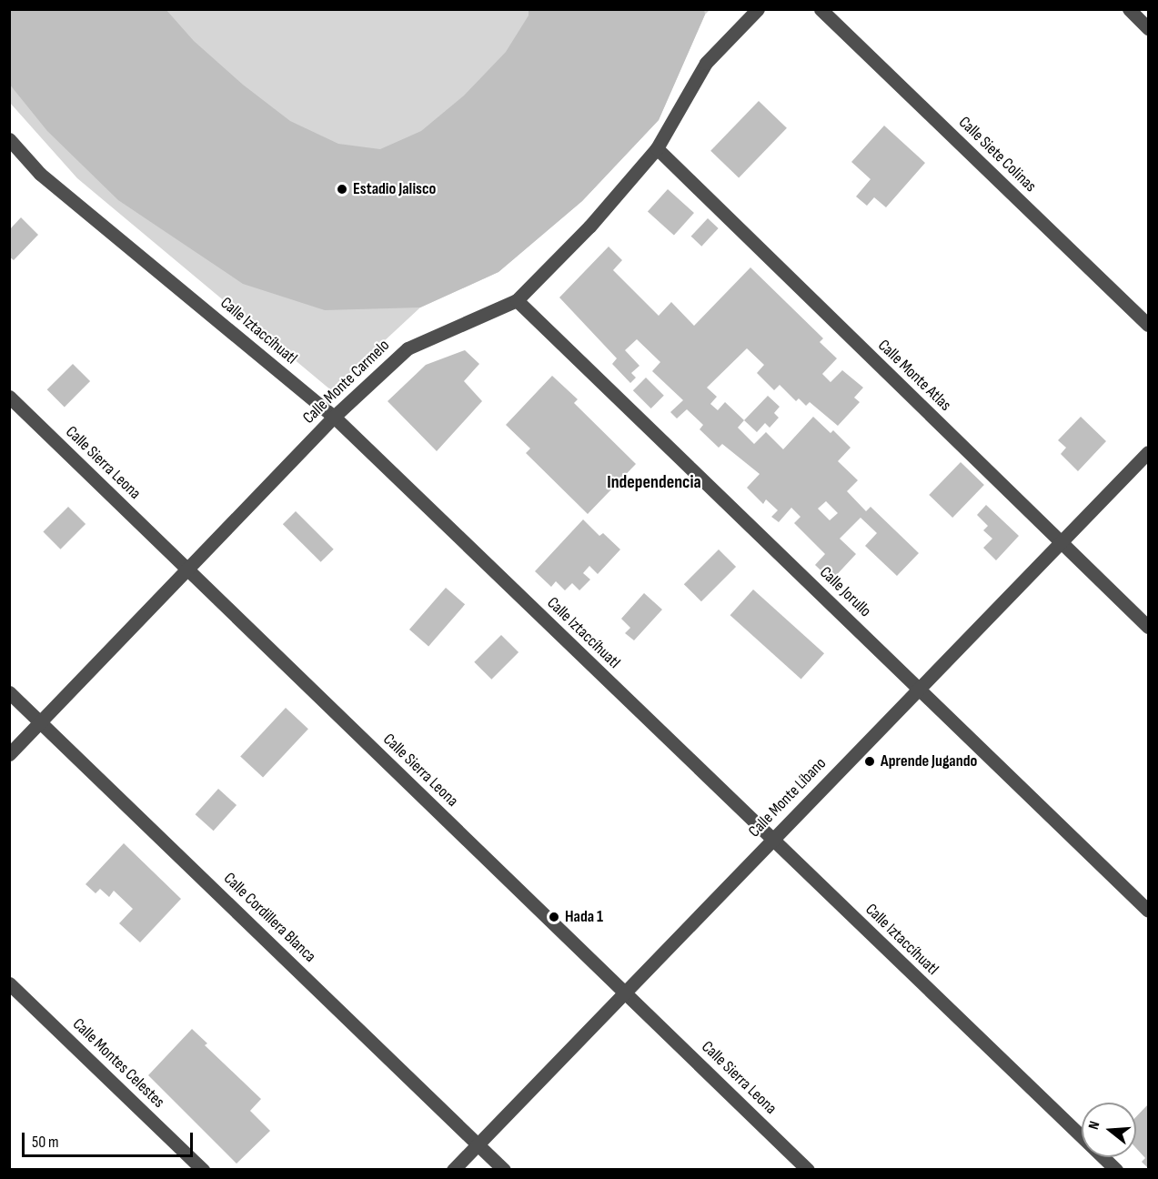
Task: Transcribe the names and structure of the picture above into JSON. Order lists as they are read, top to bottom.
{
  "streets": {
    "street": [
      "Calle Siete Colinas",
      "Calle Iztaccíhuatl",
      "Calle Monte Atlas",
      "Calle Monte Carmelo",
      "Calle Sierra Leona",
      "Calle Jorullo",
      "Calle Monte Líbano",
      "Calle Cordillera Blanca",
      "Calle Montes Celestes"
    ]
  },
  "crossings": [
    ["Calle Iztaccíhuatl", "Calle Monte Carmelo"],
    ["Calle Iztaccíhuatl", "Calle Monte Líbano"],
    ["Calle Monte Atlas", "Calle Monte Carmelo"],
    ["Calle Monte Atlas", "Calle Monte Líbano"],
    ["Calle Monte Carmelo", "Calle Sierra Leona"],
    ["Calle Monte Carmelo", "Calle Jorullo"],
    ["Calle Monte Carmelo", "Calle Cordillera Blanca"],
    ["Calle Sierra Leona", "Calle Monte Líbano"],
    ["Calle Jorullo", "Calle Monte Líbano"],
    ["Calle Monte Líbano", "Calle Cordillera Blanca"]
  ],
  "districts": ["Independencia"],
  "places": ["Estadio Jalisco", "Aprende Jugando", "Hada 1"],
  "scale_bar": "50 m",
  "north": "left"
}
